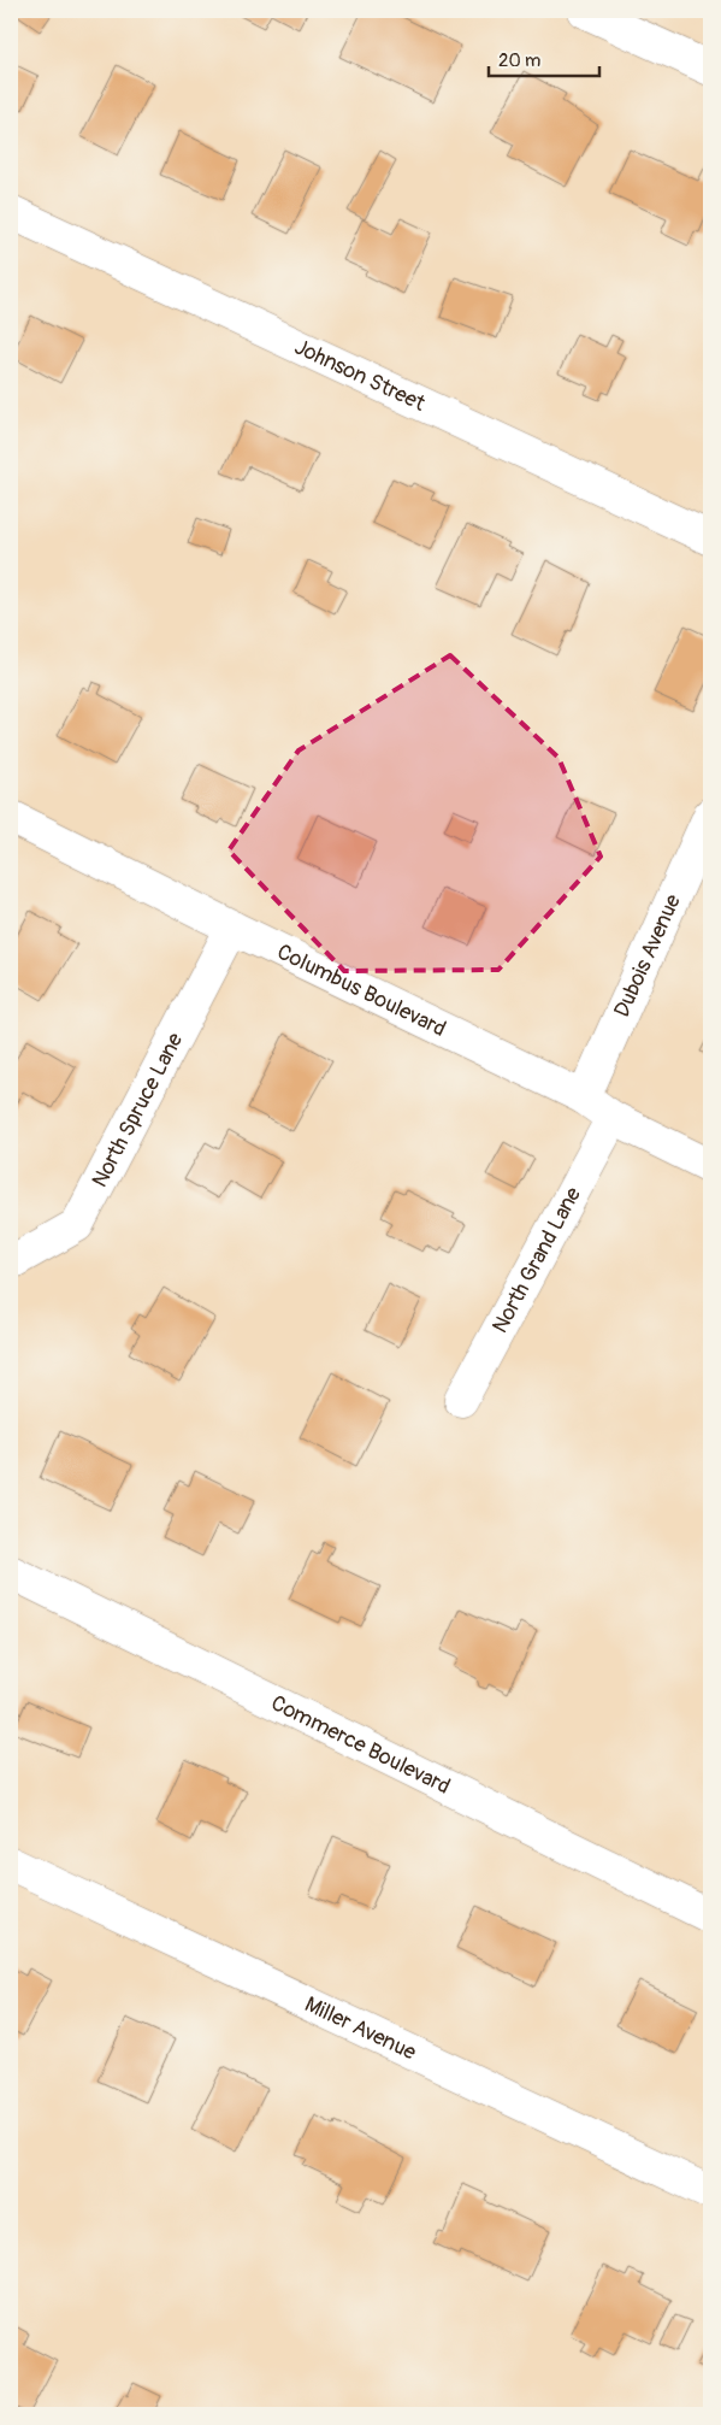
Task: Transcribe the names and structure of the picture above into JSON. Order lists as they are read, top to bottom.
{
  "streets": {
    "street": [
      "Johnson Street",
      "Dubois Avenue",
      "Columbus Boulevard",
      "North Spruce Lane",
      "North Grand Lane",
      "Commerce Boulevard",
      "Miller Avenue"
    ]
  },
  "crossings": [
    ["Dubois Avenue", "Columbus Boulevard"],
    ["Columbus Boulevard", "North Spruce Lane"],
    ["Columbus Boulevard", "North Grand Lane"]
  ],
  "scale_bar": "20 m"
}
